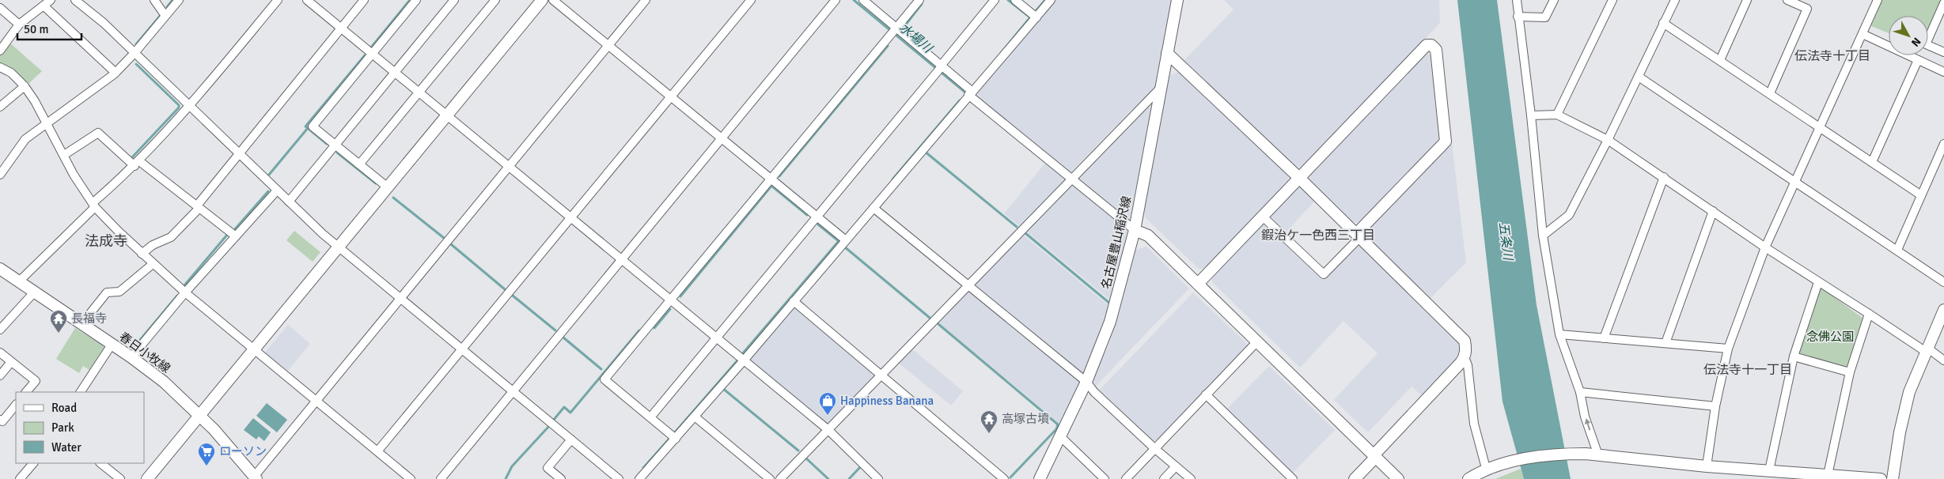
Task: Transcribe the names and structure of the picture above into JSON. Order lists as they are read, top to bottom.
{
  "streets": {
    "street": ["名古屋豊山稲沢線", "春日小牧線"]
  },
  "districts": [
    "伝法寺十丁目",
    "鍜治ケ一色西三丁目",
    "法成寺",
    "伝法寺十一丁目"
  ],
  "water": ["水場川", "五条川"],
  "parks": ["念佛公園"],
  "places": {
    "temple": ["長福寺", "高塚古墳"],
    "shop": ["Happiness Banana"],
    "supermarket": ["ローソン"]
  },
  "legend": ["Road", "Park", "Water"],
  "scale_bar": "50 m",
  "north": "bottom right"
}
